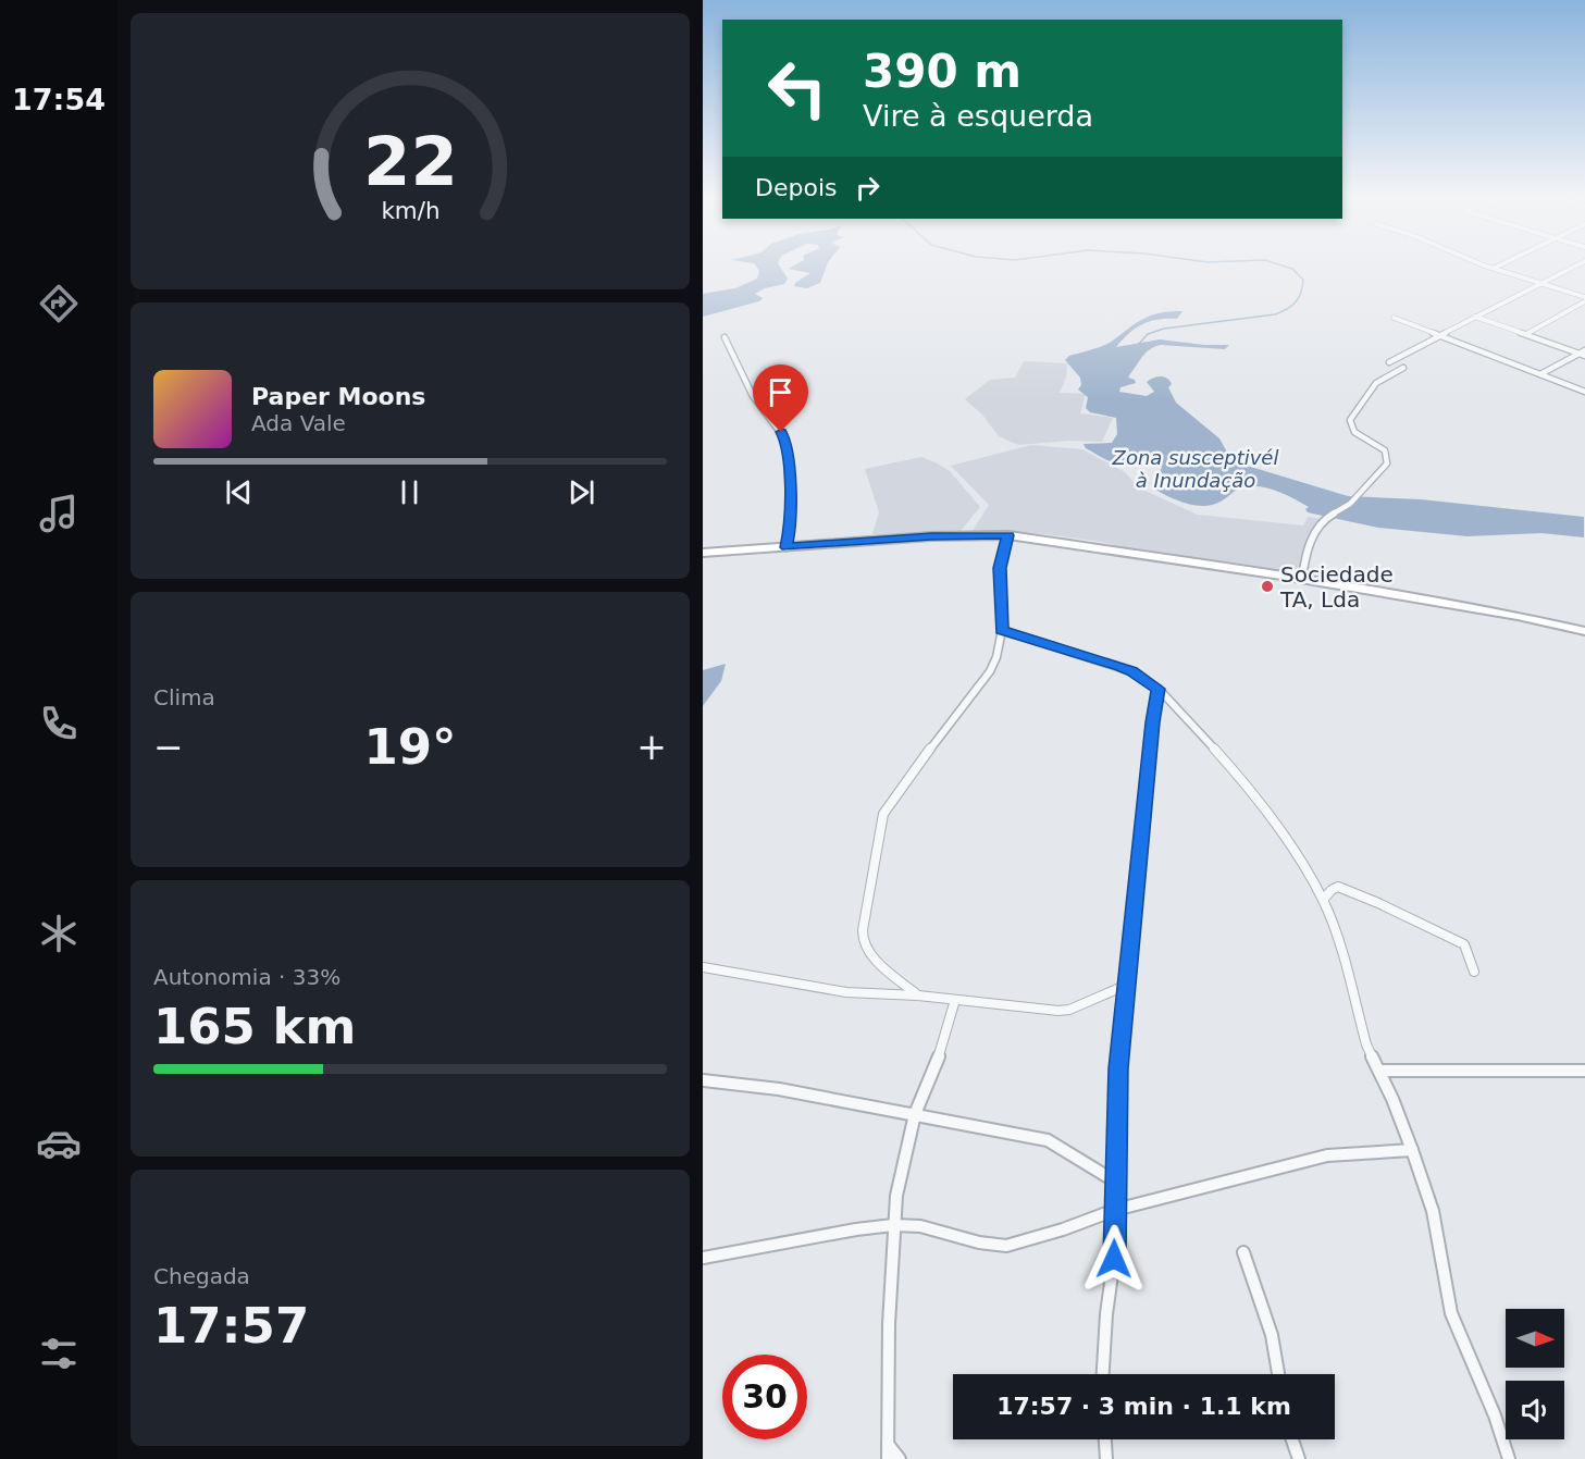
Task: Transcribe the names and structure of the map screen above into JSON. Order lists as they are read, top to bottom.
{
  "water": ["Zona susceptivél à Inundação"],
  "places": ["Sociedade TA, Lda"],
  "north": "right",
  "page": {
    "tabs": "17:54",
    "turn": ["390 m", "Vire à esquerda"],
    "then": "Depois",
    "song": ["Paper Moons", "Ada Vale"],
    "tile": [
      "Clima",
      ["Autonomia · 33%", "165 km"],
      ["Chegada", "17:57"]
    ],
    "heat": ["−", "19°", "+"],
    "limit": "30",
    "trip": "17:57 · 3 min · 1.1 km",
    "gauge": ["22", "km/h"]
  }
}
